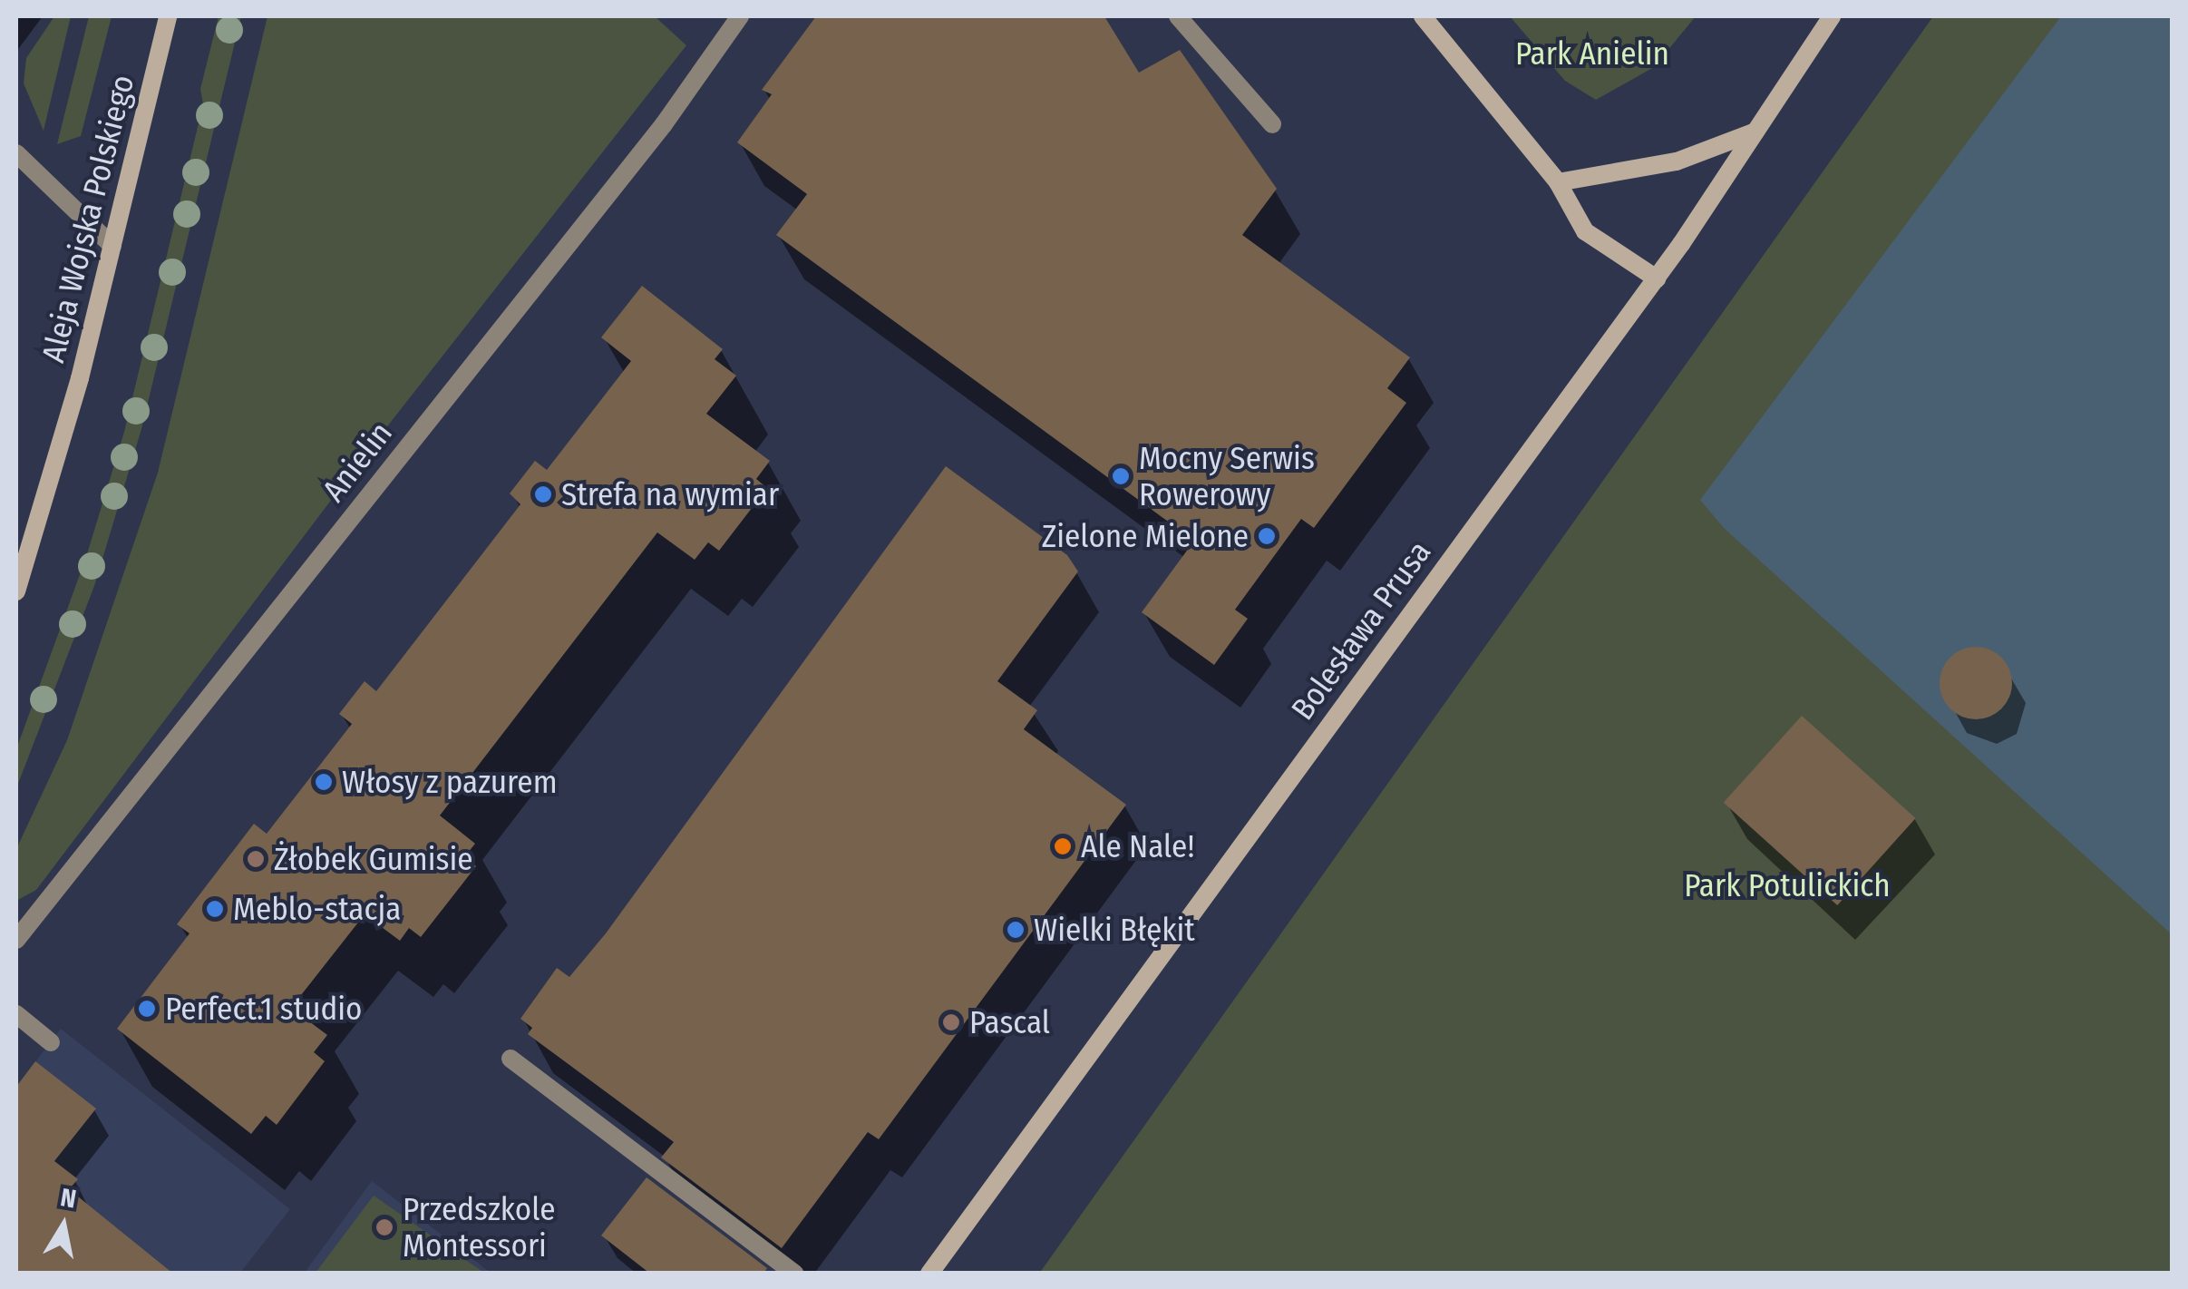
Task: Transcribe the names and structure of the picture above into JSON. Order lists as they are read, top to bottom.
{
  "streets": {
    "street": ["Aleja Wojska Polskiego", "Anielin", "Bolesława Prusa"]
  },
  "parks": ["Park Anielin", "Park Potulickich"],
  "places": [
    "Mocny Serwis Rowerowy",
    "Strefa na wymiar",
    "Zielone Mielone",
    "Włosy z pazurem",
    "Ale Nale!",
    "Żłobek Gumisie",
    "Meblo-stacja",
    "Wielki Błękit",
    "Perfect.1 studio",
    "Pascal",
    "Przedszkole Montessori"
  ],
  "north": "top"
}
